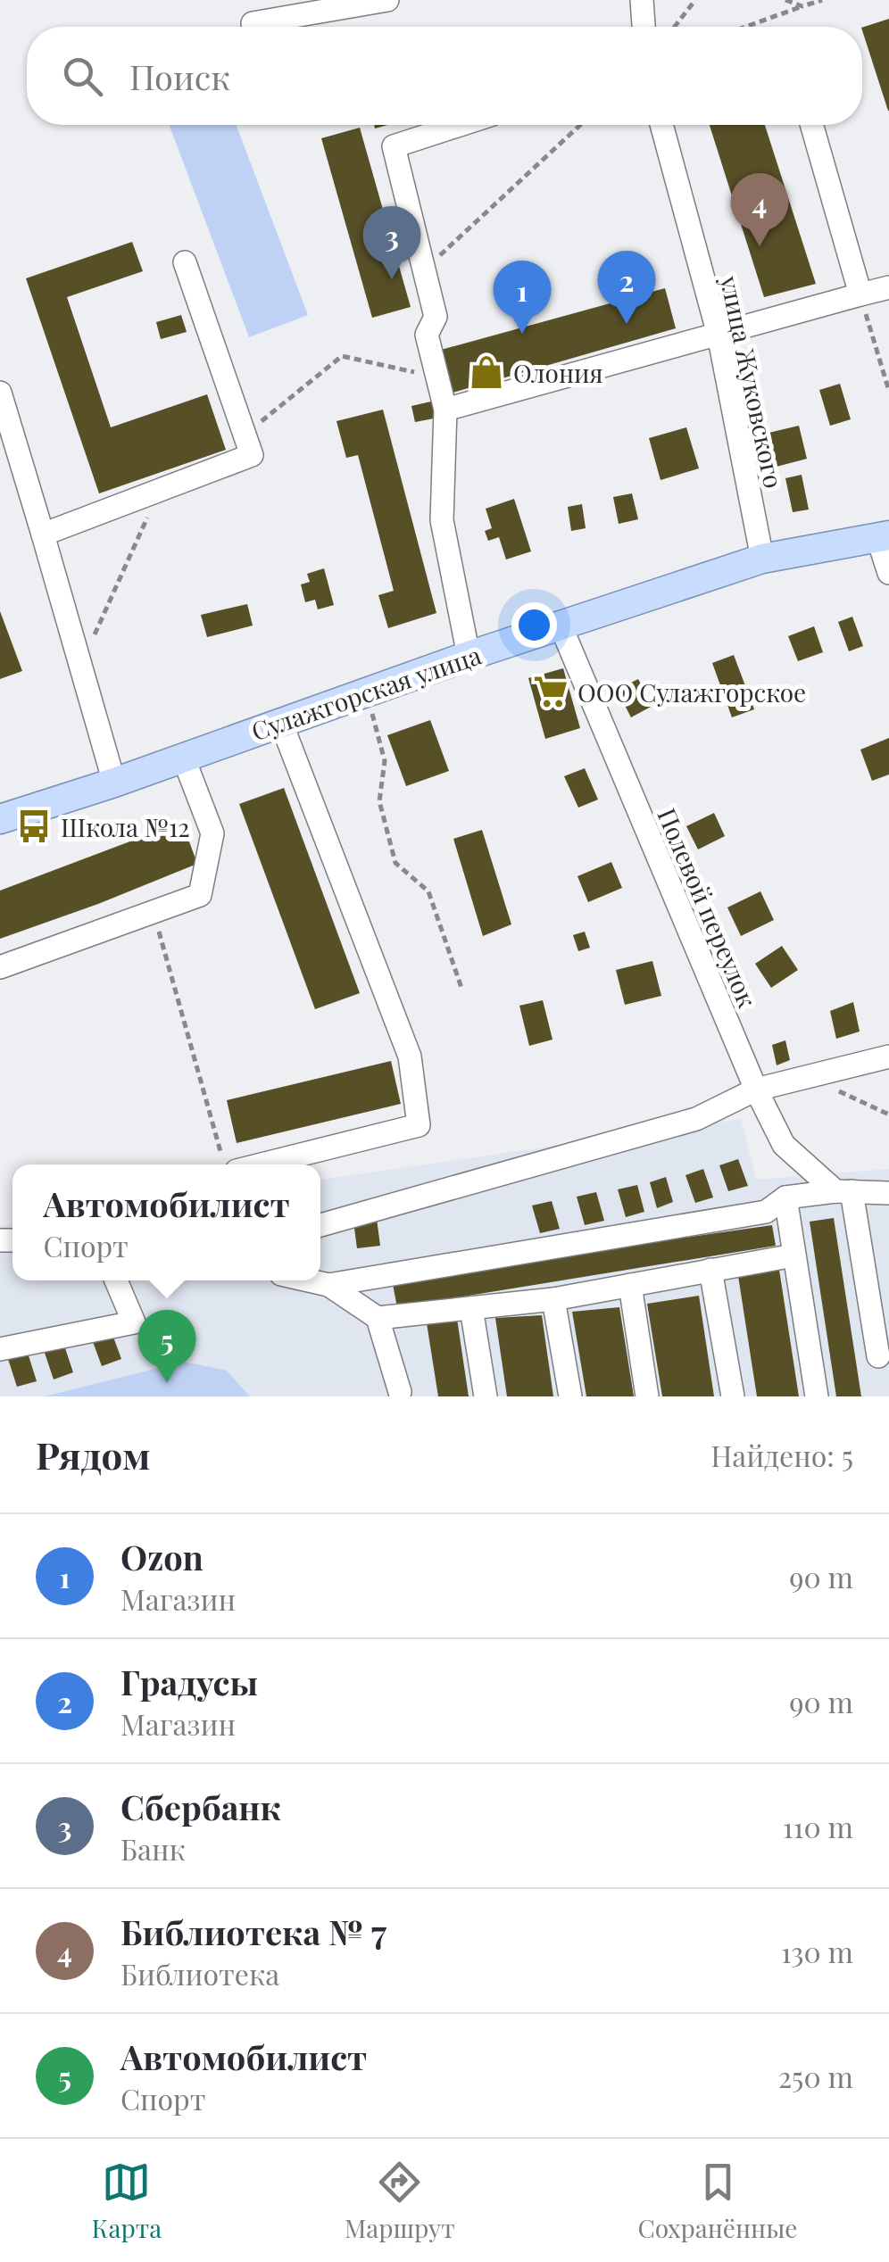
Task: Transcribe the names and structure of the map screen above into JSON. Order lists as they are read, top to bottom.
{
  "streets": {
    "main road": ["Сулажгорская улица"],
    "street": ["улица Жуковского", "Полевой переулок"]
  },
  "crossings": [
    ["улица Жуковского", "Сулажгорская улица"],
    ["Сулажгорская улица", "Полевой переулок"]
  ],
  "places": {
    "shop": ["Олония"],
    "supermarket": ["ООО Сулажгорское"],
    "bus stop": ["Школа №12"]
  },
  "page": {
    "search": "Поиск",
    "pins": [
      "4",
      "3",
      "2",
      "1",
      "5"
    ],
    "popup": ["Автомобилист", "Спорт"],
    "heading": ["Рядом", "Найдено: 5"],
    "list": [
      {
        "mark": "1",
        "name": "Ozon",
        "note": "Магазин",
        "value": "90 m"
      },
      {
        "mark": "2",
        "name": "Градусы",
        "note": "Магазин",
        "value": "90 m"
      },
      {
        "mark": "3",
        "name": "Сбербанк",
        "note": "Банк",
        "value": "110 m"
      },
      {
        "mark": "4",
        "name": "Библиотека № 7",
        "note": "Библиотека",
        "value": "130 m"
      },
      {
        "mark": "5",
        "name": "Автомобилист",
        "note": "Спорт",
        "value": "250 m"
      }
    ],
    "nav": ["Карта", "Маршрут", "Сохранённые"]
  }
}
